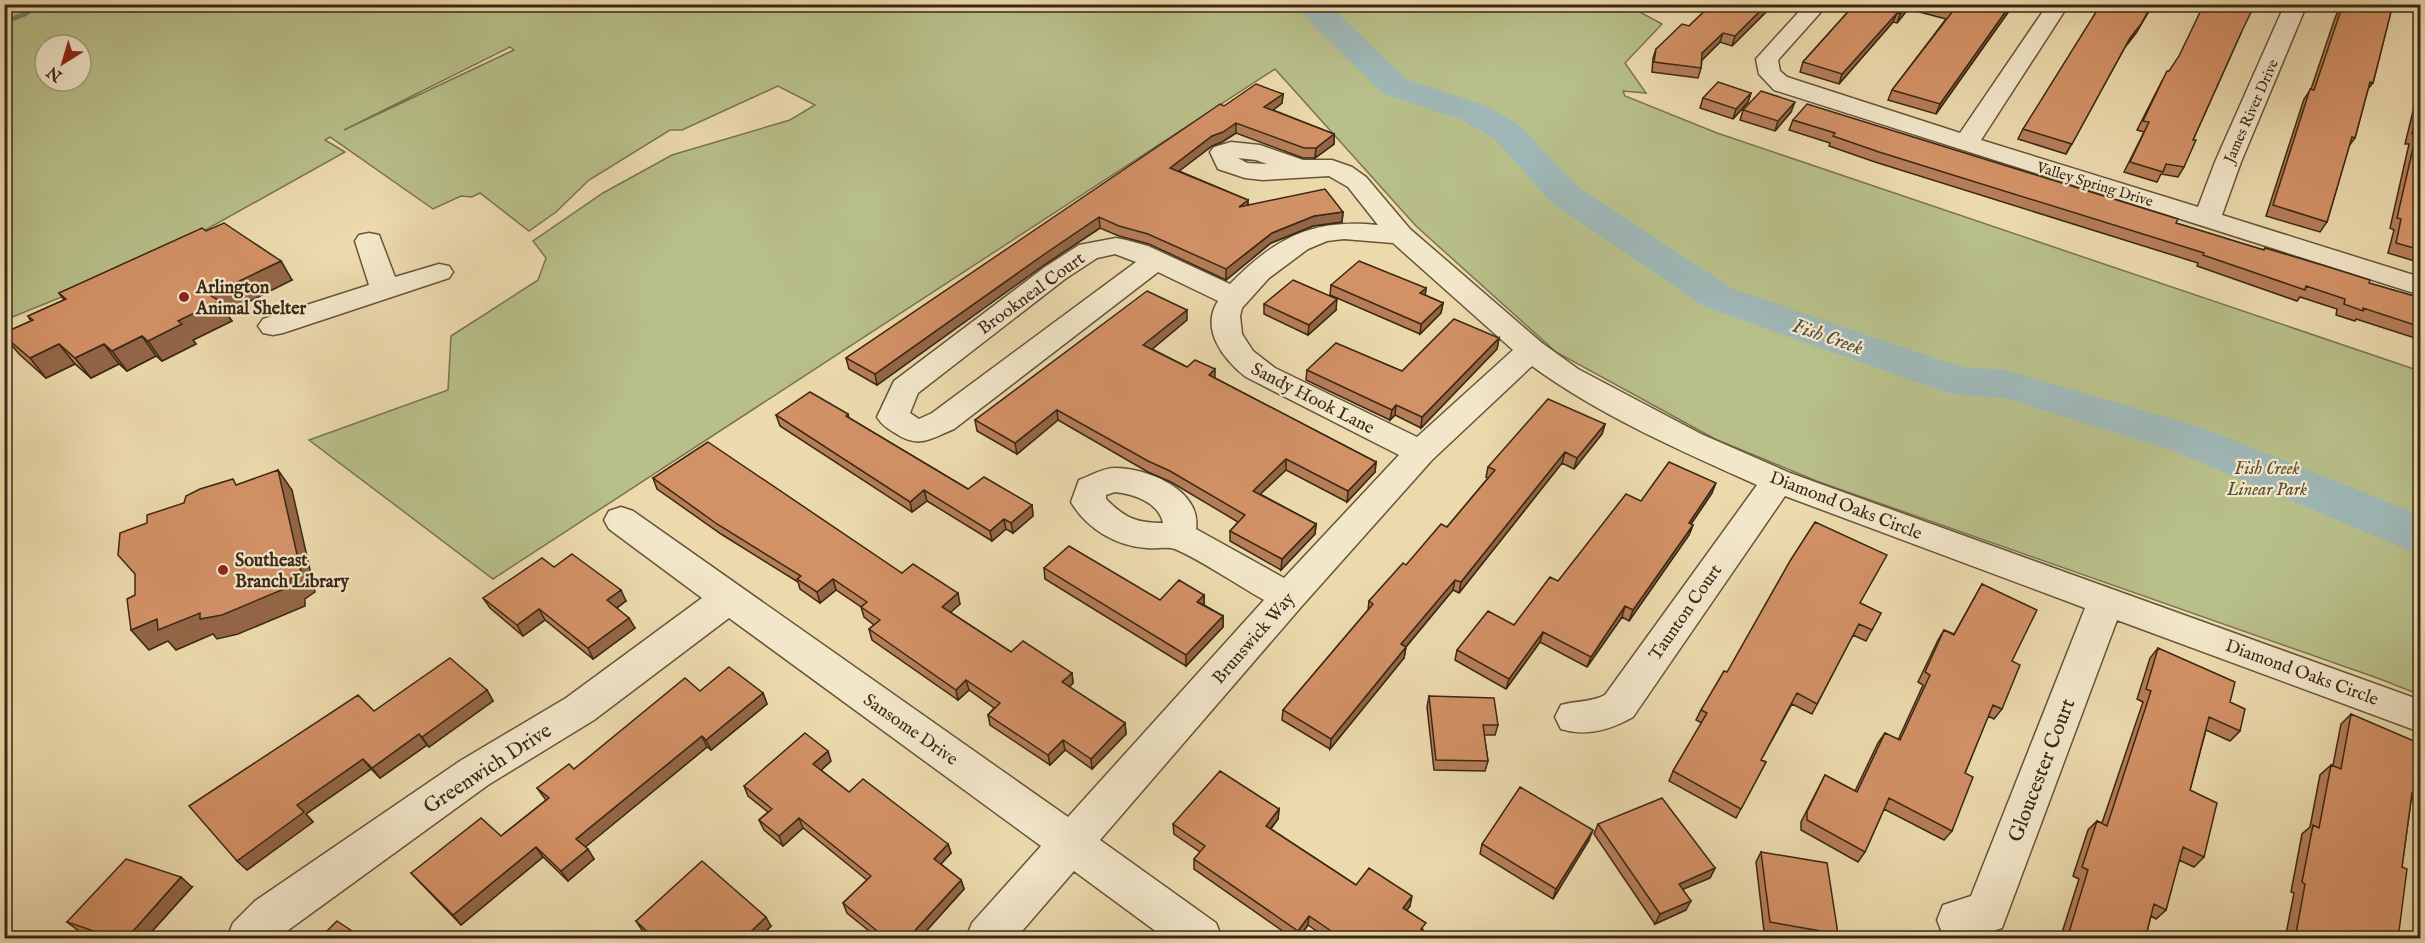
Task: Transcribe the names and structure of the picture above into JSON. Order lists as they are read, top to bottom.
{
  "streets": {
    "street": [
      "James River Drive",
      "Valley Spring Drive",
      "Brookneal Court",
      "Sandy Hook Lane",
      "Diamond Oaks Circle",
      "Taunton Court",
      "Brunswick Way",
      "Sansome Drive",
      "Greenwich Drive",
      "Gloucester Court"
    ]
  },
  "crossings": [
    ["James River Drive", "Valley Spring Drive"],
    ["Brookneal Court", "Sandy Hook Lane"],
    ["Sandy Hook Lane", "Diamond Oaks Circle"],
    ["Sandy Hook Lane", "Brunswick Way"],
    ["Diamond Oaks Circle", "Taunton Court"],
    ["Diamond Oaks Circle", "Brunswick Way"],
    ["Diamond Oaks Circle", "Gloucester Court"],
    ["Brunswick Way", "Sansome Drive"],
    ["Sansome Drive", "Greenwich Drive"]
  ],
  "water": ["Fish Creek"],
  "parks": ["Fish Creek Linear Park"],
  "places": ["Arlington Animal Shelter", "Southeast Branch Library"],
  "north": "bottom left"
}
